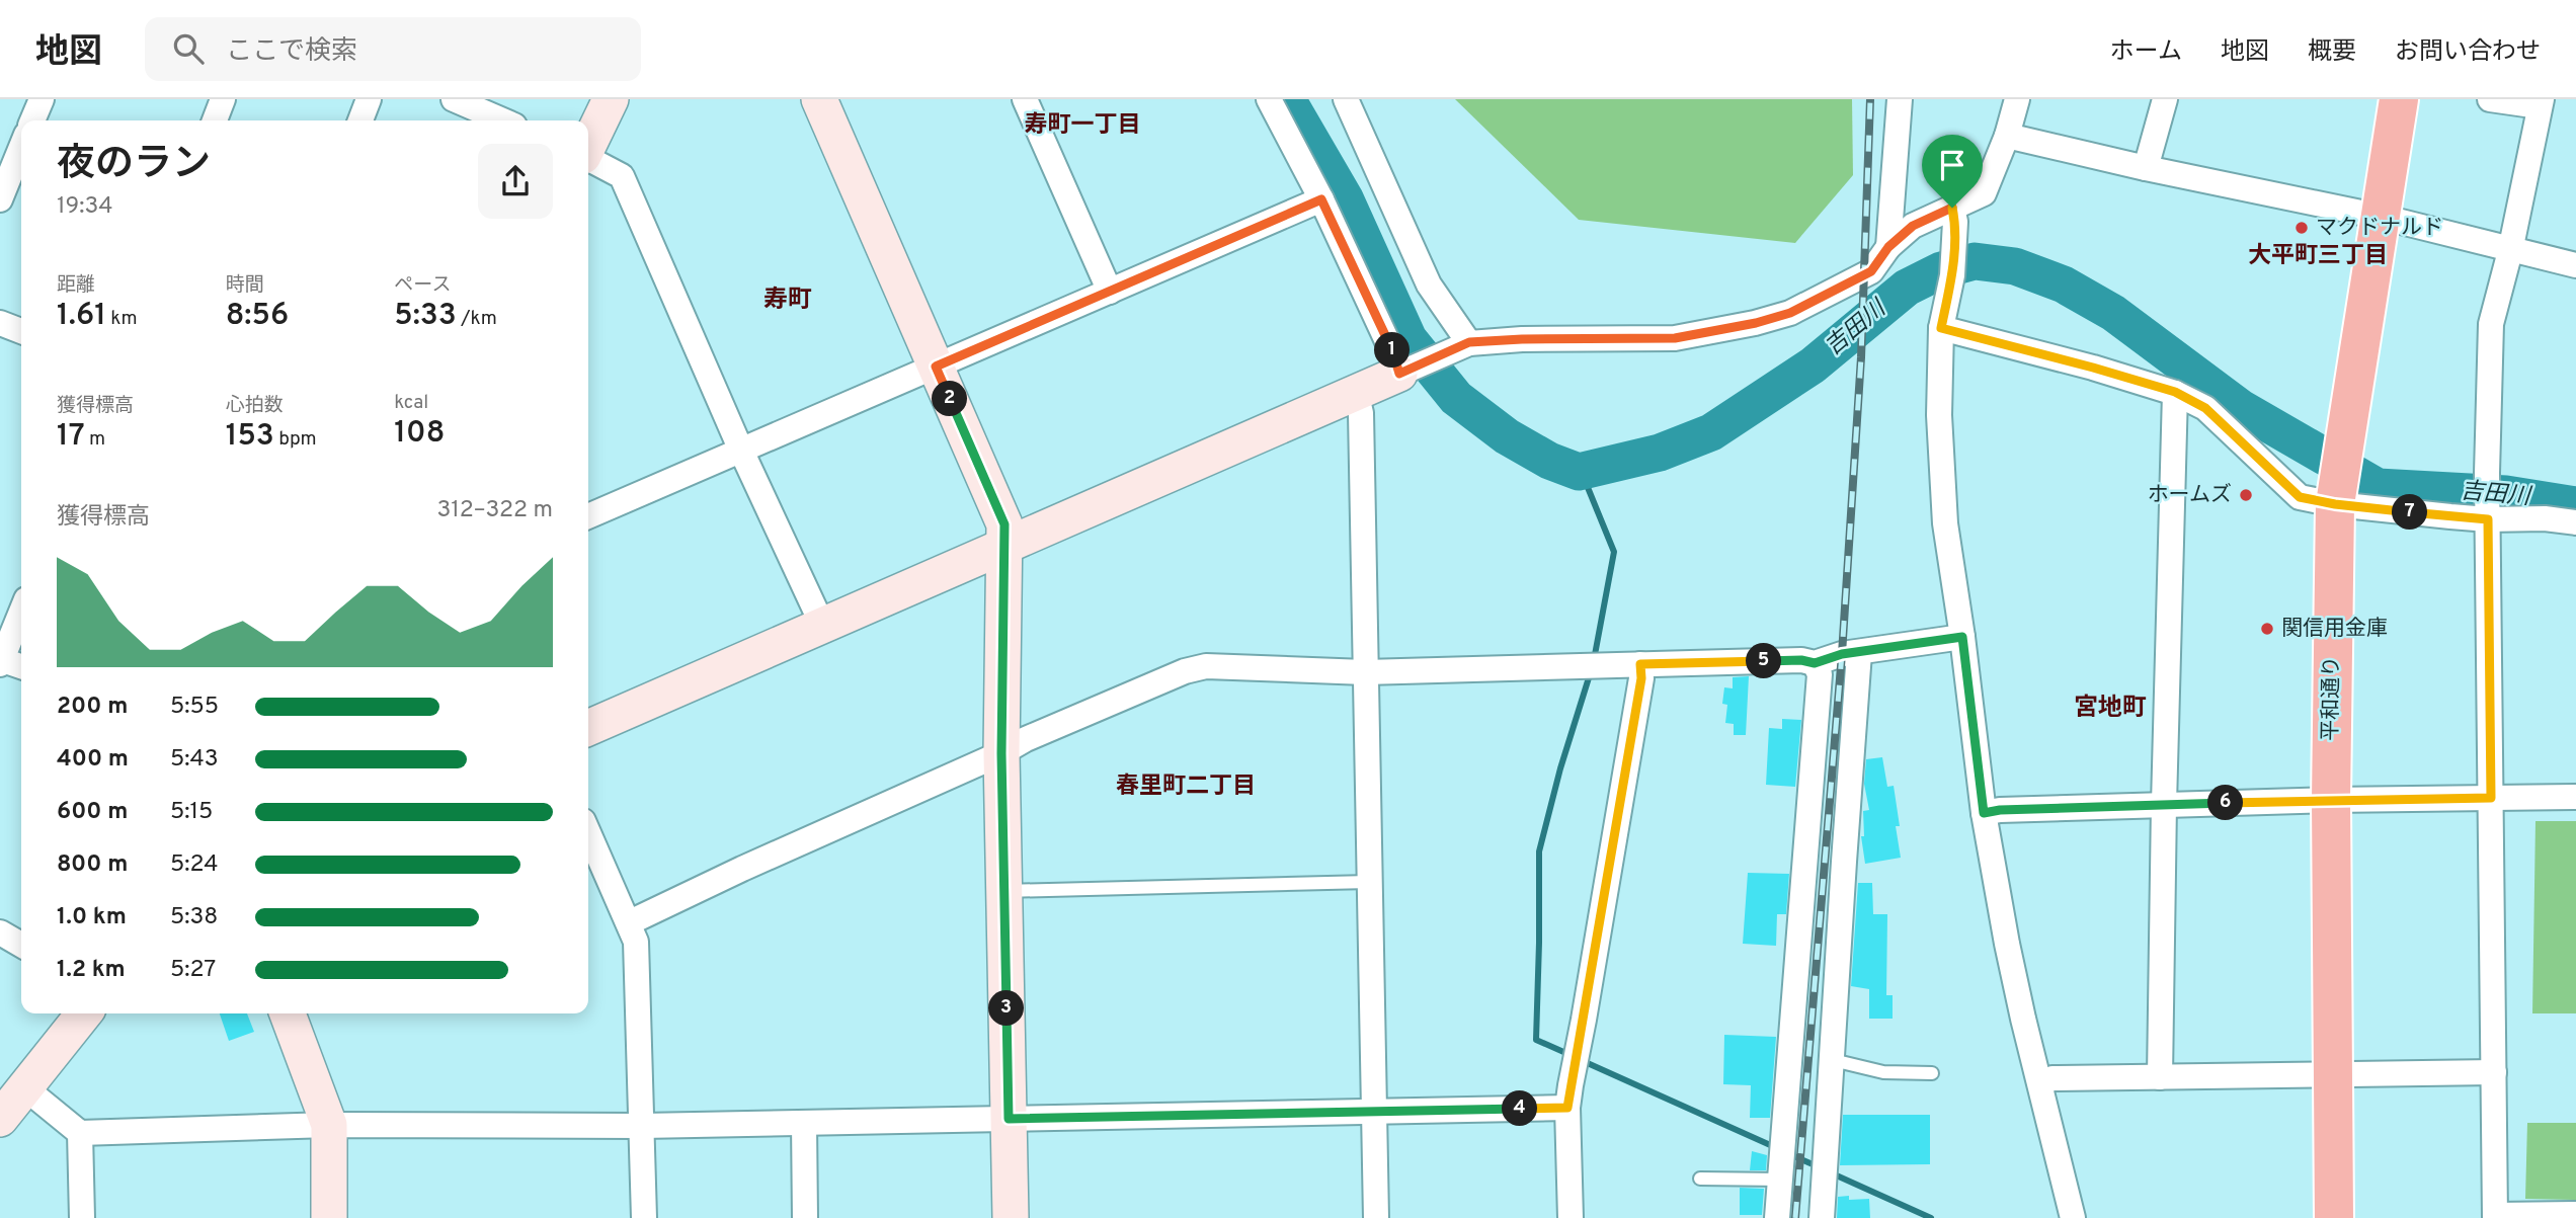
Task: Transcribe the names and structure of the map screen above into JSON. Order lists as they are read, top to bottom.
{
  "streets": {
    "highway": ["平和通り"]
  },
  "districts": [
    "寿町一丁目",
    "大平町三丁目",
    "寿町",
    "宮地町",
    "春里町二丁目"
  ],
  "water": ["吉田川"],
  "places": ["マクドナルド", "ホームズ", "関信用金庫"],
  "page": {
    "header": "地図",
    "search": "ここで検索",
    "nav": [
      "ホーム",
      "地図",
      "概要",
      "お問い合わせ"
    ],
    "heading": ["夜のラン", "19:34"],
    "stats": [
      ["距離", "1.61 km"],
      ["時間", "8:56"],
      ["ペース", "5:33 /km"],
      ["獲得標高", "17 m"],
      ["心拍数", "153 bpm"],
      ["kcal", "108"]
    ],
    "pins": [
      "1",
      "2",
      "7",
      "5",
      "6",
      "3",
      "4"
    ],
    "chart": ["獲得標高", "312–322 m"],
    "list": [
      {
        "name": "200 m",
        "note": "5:55"
      },
      {
        "name": "400 m",
        "note": "5:43"
      },
      {
        "name": "600 m",
        "note": "5:15"
      },
      {
        "name": "800 m",
        "note": "5:24"
      },
      {
        "name": "1.0 km",
        "note": "5:38"
      },
      {
        "name": "1.2 km",
        "note": "5:27"
      }
    ]
  }
}
